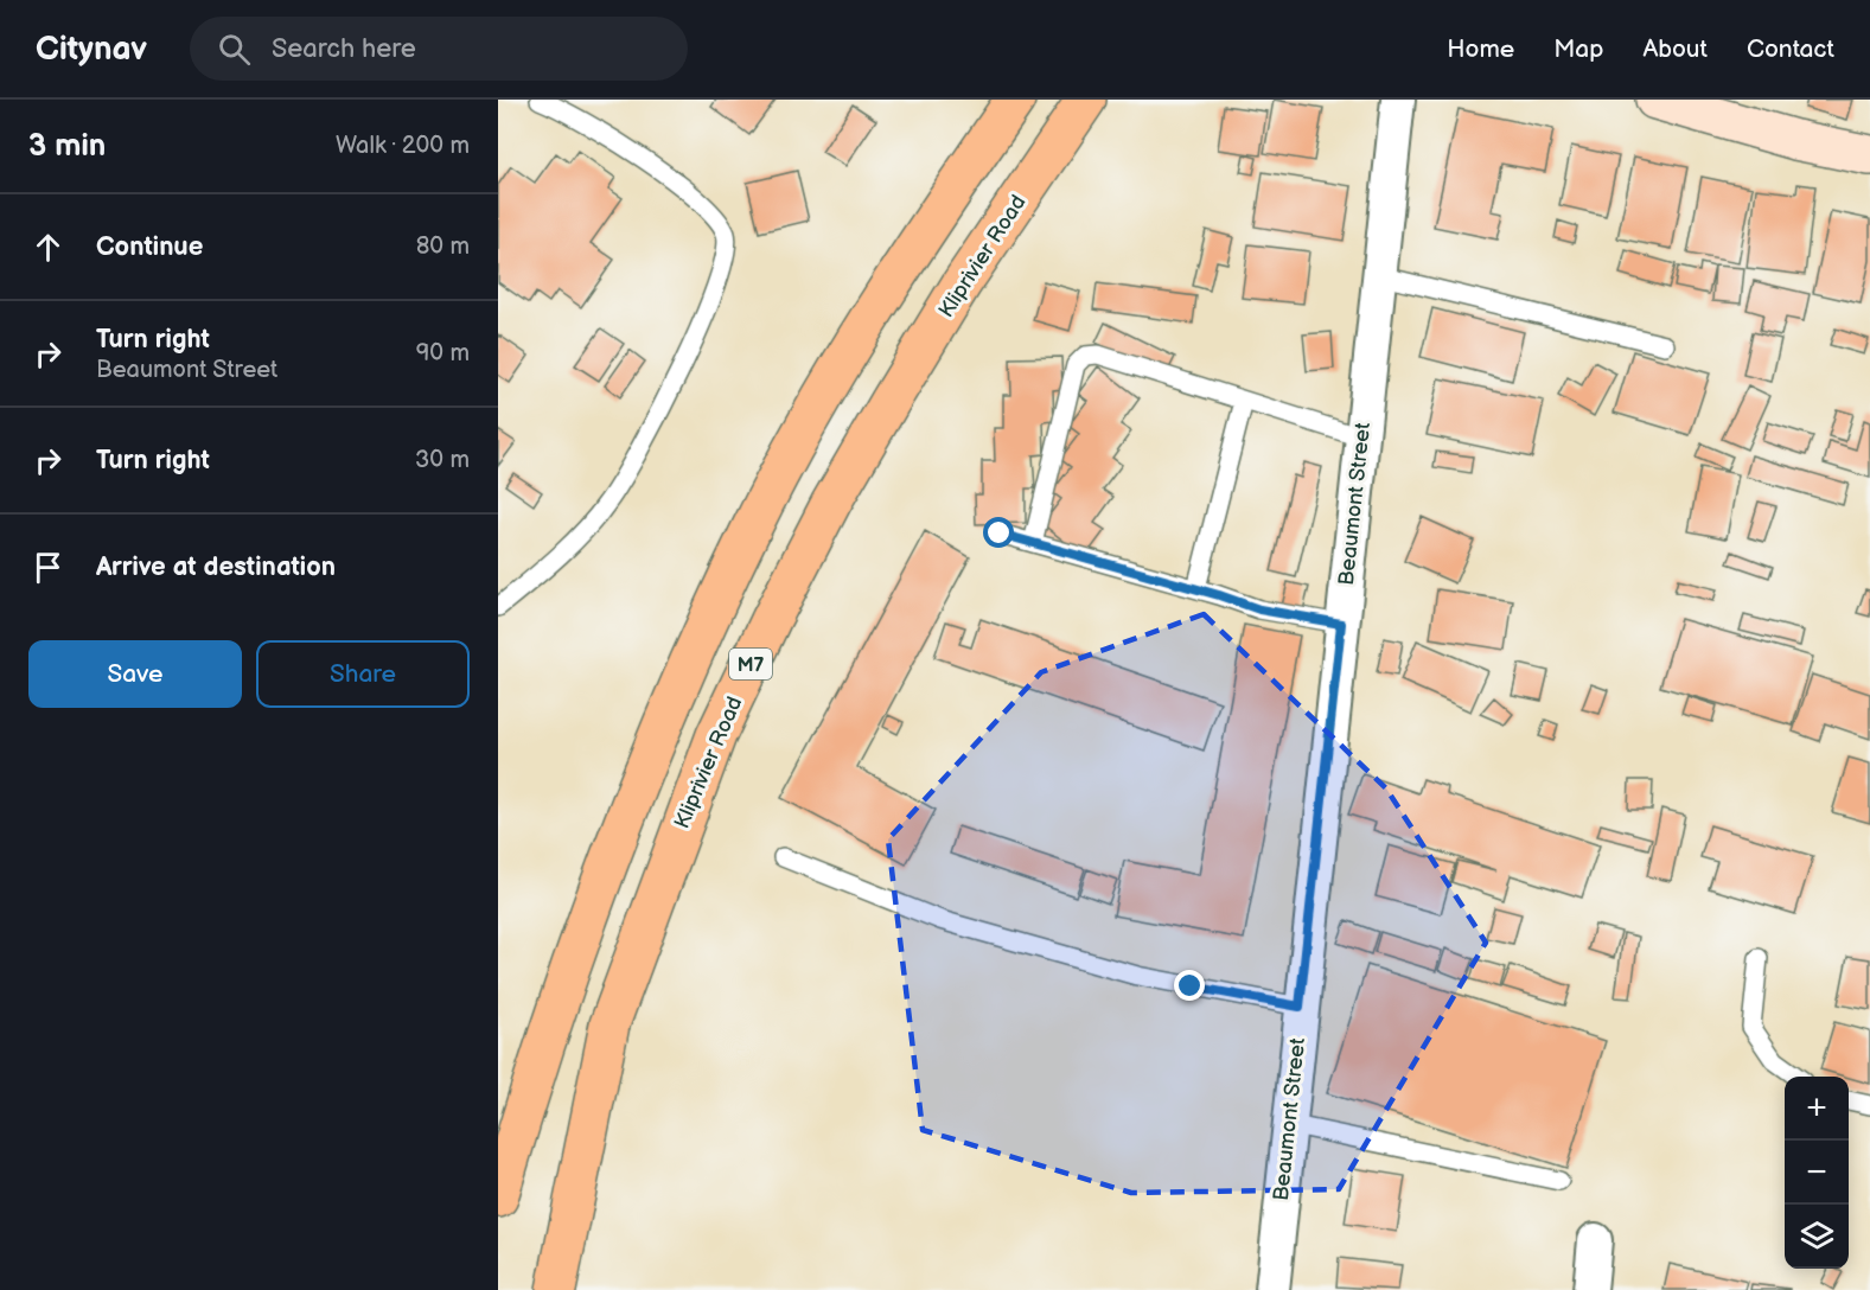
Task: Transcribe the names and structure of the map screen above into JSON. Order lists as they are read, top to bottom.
{
  "streets": {
    "main road": ["Kliprivier Road", "M7"],
    "street": ["Beaumont Street"]
  },
  "page": {
    "header": "Citynav",
    "search": "Search here",
    "nav": [
      "Home",
      "Map",
      "About",
      "Contact"
    ],
    "heading": ["3 min", "Walk · 200 m"],
    "list": [
      ["Continue", "80 m"],
      ["Turn right", "Beaumont Street", "90 m"],
      ["Turn right", "30 m"],
      "Arrive at destination"
    ],
    "buttons": ["Save", "Share"],
    "map_buttons": ["+", "−"]
  }
}
